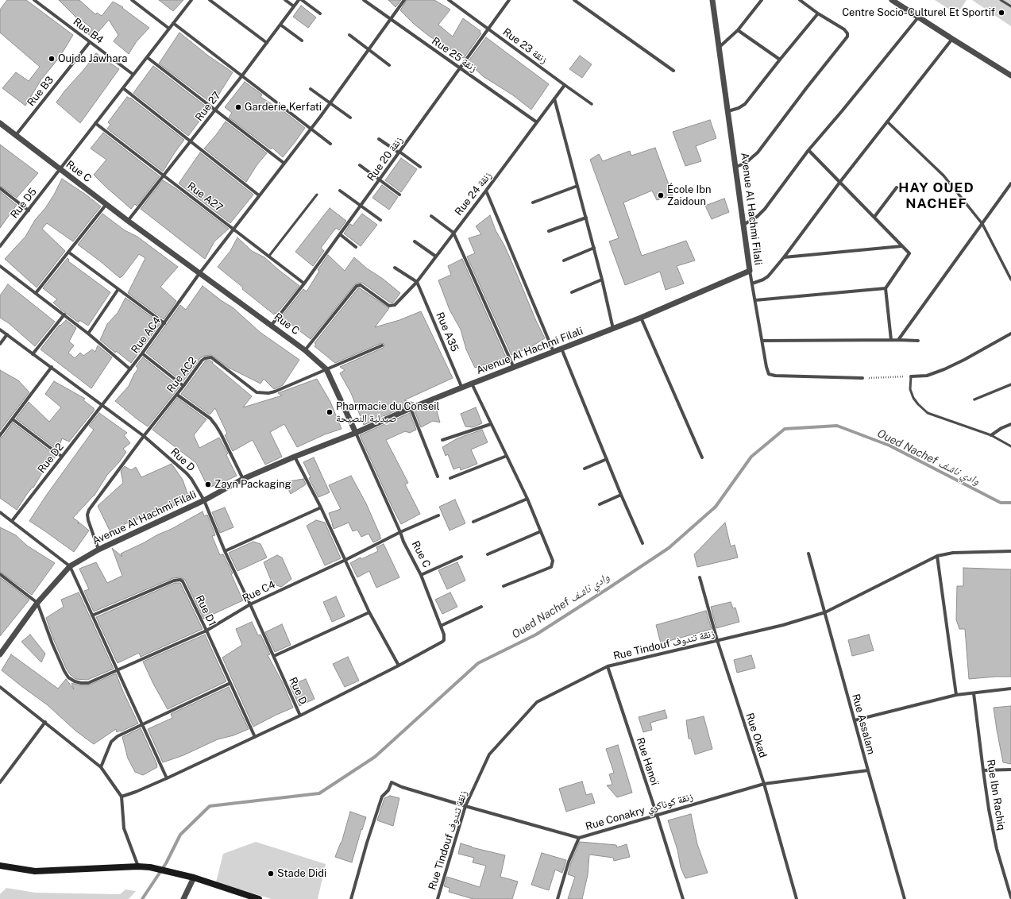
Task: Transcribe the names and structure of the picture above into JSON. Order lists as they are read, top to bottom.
{
  "streets": {
    "street": [
      "Rue B4",
      "Rue 23 زنقة",
      "Rue 25 زنقة",
      "Rue B3",
      "Rue 27",
      "Rue 20 زنقة",
      "Rue C",
      "Rue 24 زنقة",
      "Rue A27",
      "Rue D5",
      "Avenue Al Hachmi Filali",
      "Rue A35",
      "Rue AC4",
      "Rue AC2",
      "Rue D2",
      "Rue D",
      "Rue C4",
      "Rue D1",
      "Rue Tindouf زنقة تندوف",
      "Rue Assalam",
      "Rue Okad",
      "Rue Hanoï",
      "Rue Ibn Rachiq",
      "Rue Conakry زنقة كوناكري"
    ]
  },
  "crossings": [
    ["Rue B4", "Rue B3"],
    ["Rue B4", "Rue D5"],
    ["Rue 23 زنقة", "Rue 20 زنقة"],
    ["Rue 23 زنقة", "Rue 24 زنقة"],
    ["Rue 25 زنقة", "Rue 20 زنقة"],
    ["Rue 25 زنقة", "Rue 24 زنقة"],
    ["Rue 25 زنقة", "Rue AC4"],
    ["Rue B3", "Rue C"],
    ["Rue 27", "Rue C"],
    ["Rue 27", "Rue A27"],
    ["Rue 20 زنقة", "Rue C"],
    ["Rue 20 زنقة", "Rue A27"],
    ["Rue C", "Rue 24 زنقة"],
    ["Rue C", "Rue D5"],
    ["Rue C", "Avenue Al Hachmi Filali"],
    ["Rue C", "Rue AC4"],
    ["Rue C", "Rue AC2"],
    ["Rue C", "Rue C4"],
    ["Rue 24 زنقة", "Rue A35"],
    ["Rue A27", "Rue D5"],
    ["Rue A27", "Rue AC4"],
    ["Avenue Al Hachmi Filali", "Rue A35"],
    ["Avenue Al Hachmi Filali", "Rue D"],
    ["Avenue Al Hachmi Filali", "Rue C4"],
    ["Rue AC4", "Rue D2"],
    ["Rue AC4", "Rue D"],
    ["Rue AC2", "Rue D"],
    ["Rue D2", "Rue D"],
    ["Rue D", "Rue C4"],
    ["Rue C4", "Rue D1"],
    ["Rue Tindouf زنقة تندوف", "Rue Assalam"],
    ["Rue Tindouf زنقة تندوف", "Rue Okad"],
    ["Rue Tindouf زنقة تندوف", "Rue Hanoï"],
    ["Rue Tindouf زنقة تندوف", "Rue Conakry زنقة كوناكري"],
    ["Rue Assalam", "Rue Conakry زنقة كوناكري"],
    ["Rue Okad", "Rue Conakry زنقة كوناكري"],
    ["Rue Hanoï", "Rue Conakry زنقة كوناكري"]
  ],
  "districts": ["HAY OUED NACHEF"],
  "water": ["Oued Nachef وادي ناشف"],
  "places": [
    "Centre Socio-Culturel Et Sportif",
    "Oujda Jawhara",
    "Garderie Kerfati",
    "École Ibn Zaidoun",
    "Pharmacie du Conseil صيدلية النصيحة",
    "Zayn Packaging",
    "Stade Didi"
  ]
}
